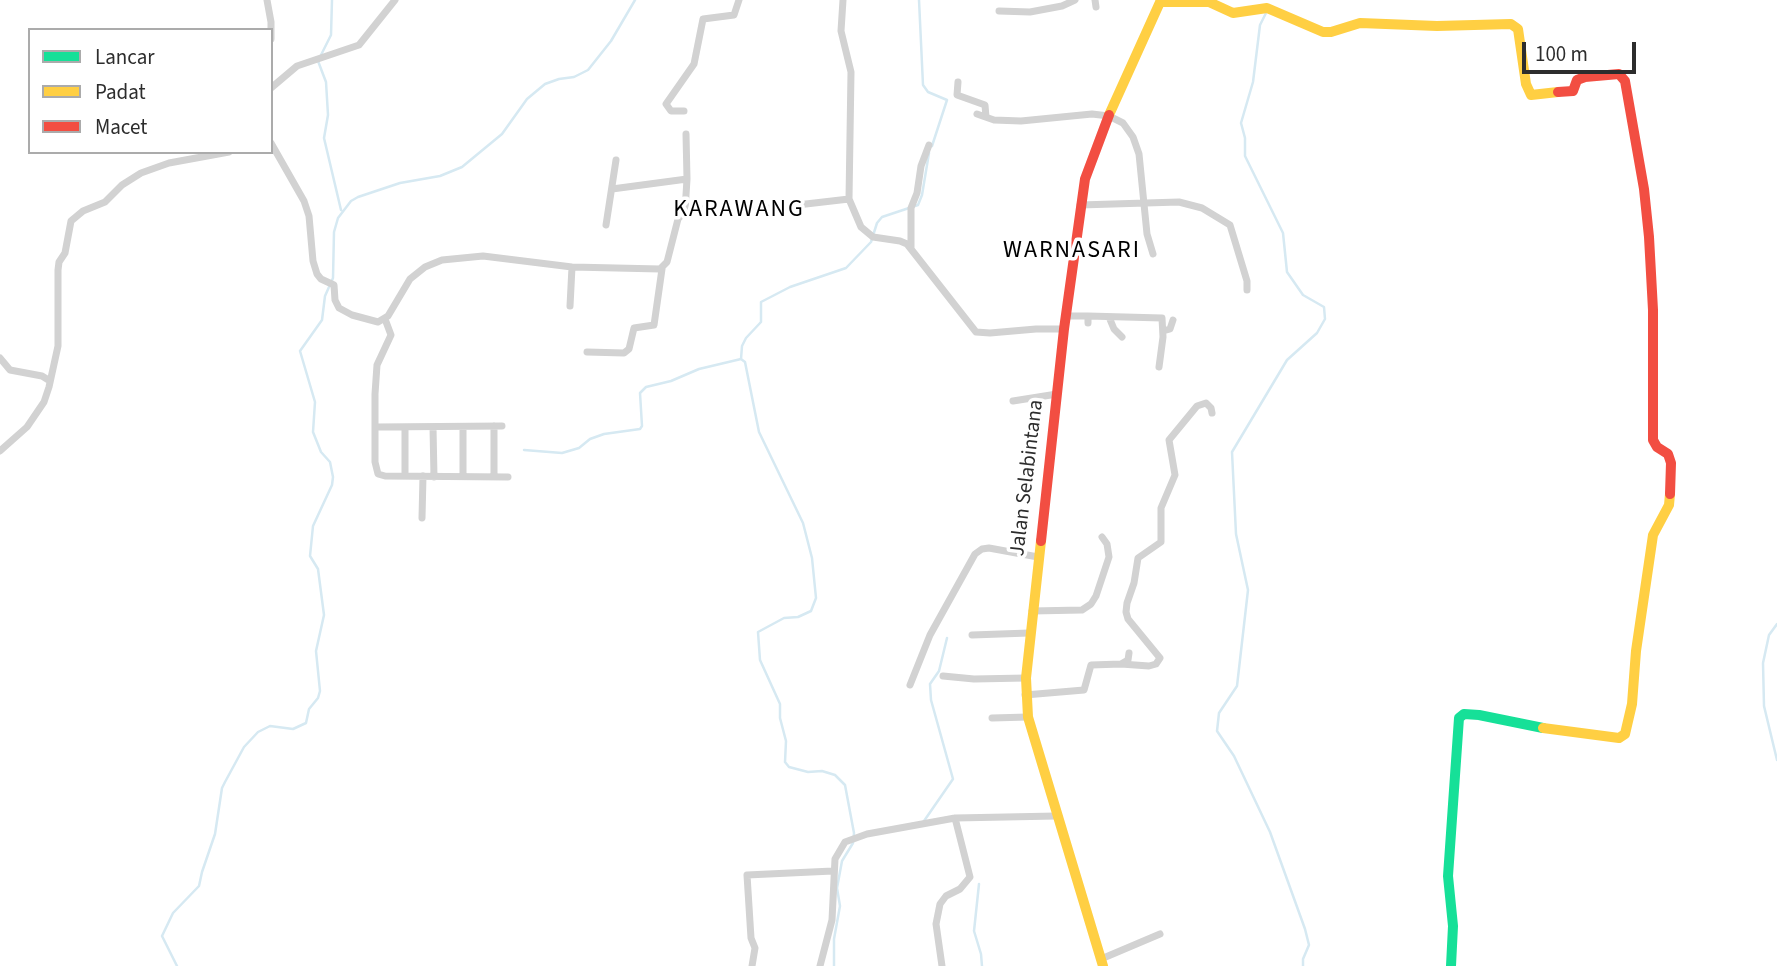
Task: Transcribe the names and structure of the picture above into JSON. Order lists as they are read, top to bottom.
{
  "streets": {
    "street": ["Jalan Selabintana"]
  },
  "districts": ["KARAWANG", "WARNASARI"],
  "legend": ["Lancar", "Padat", "Macet"],
  "scale_bar": "100 m"
}
